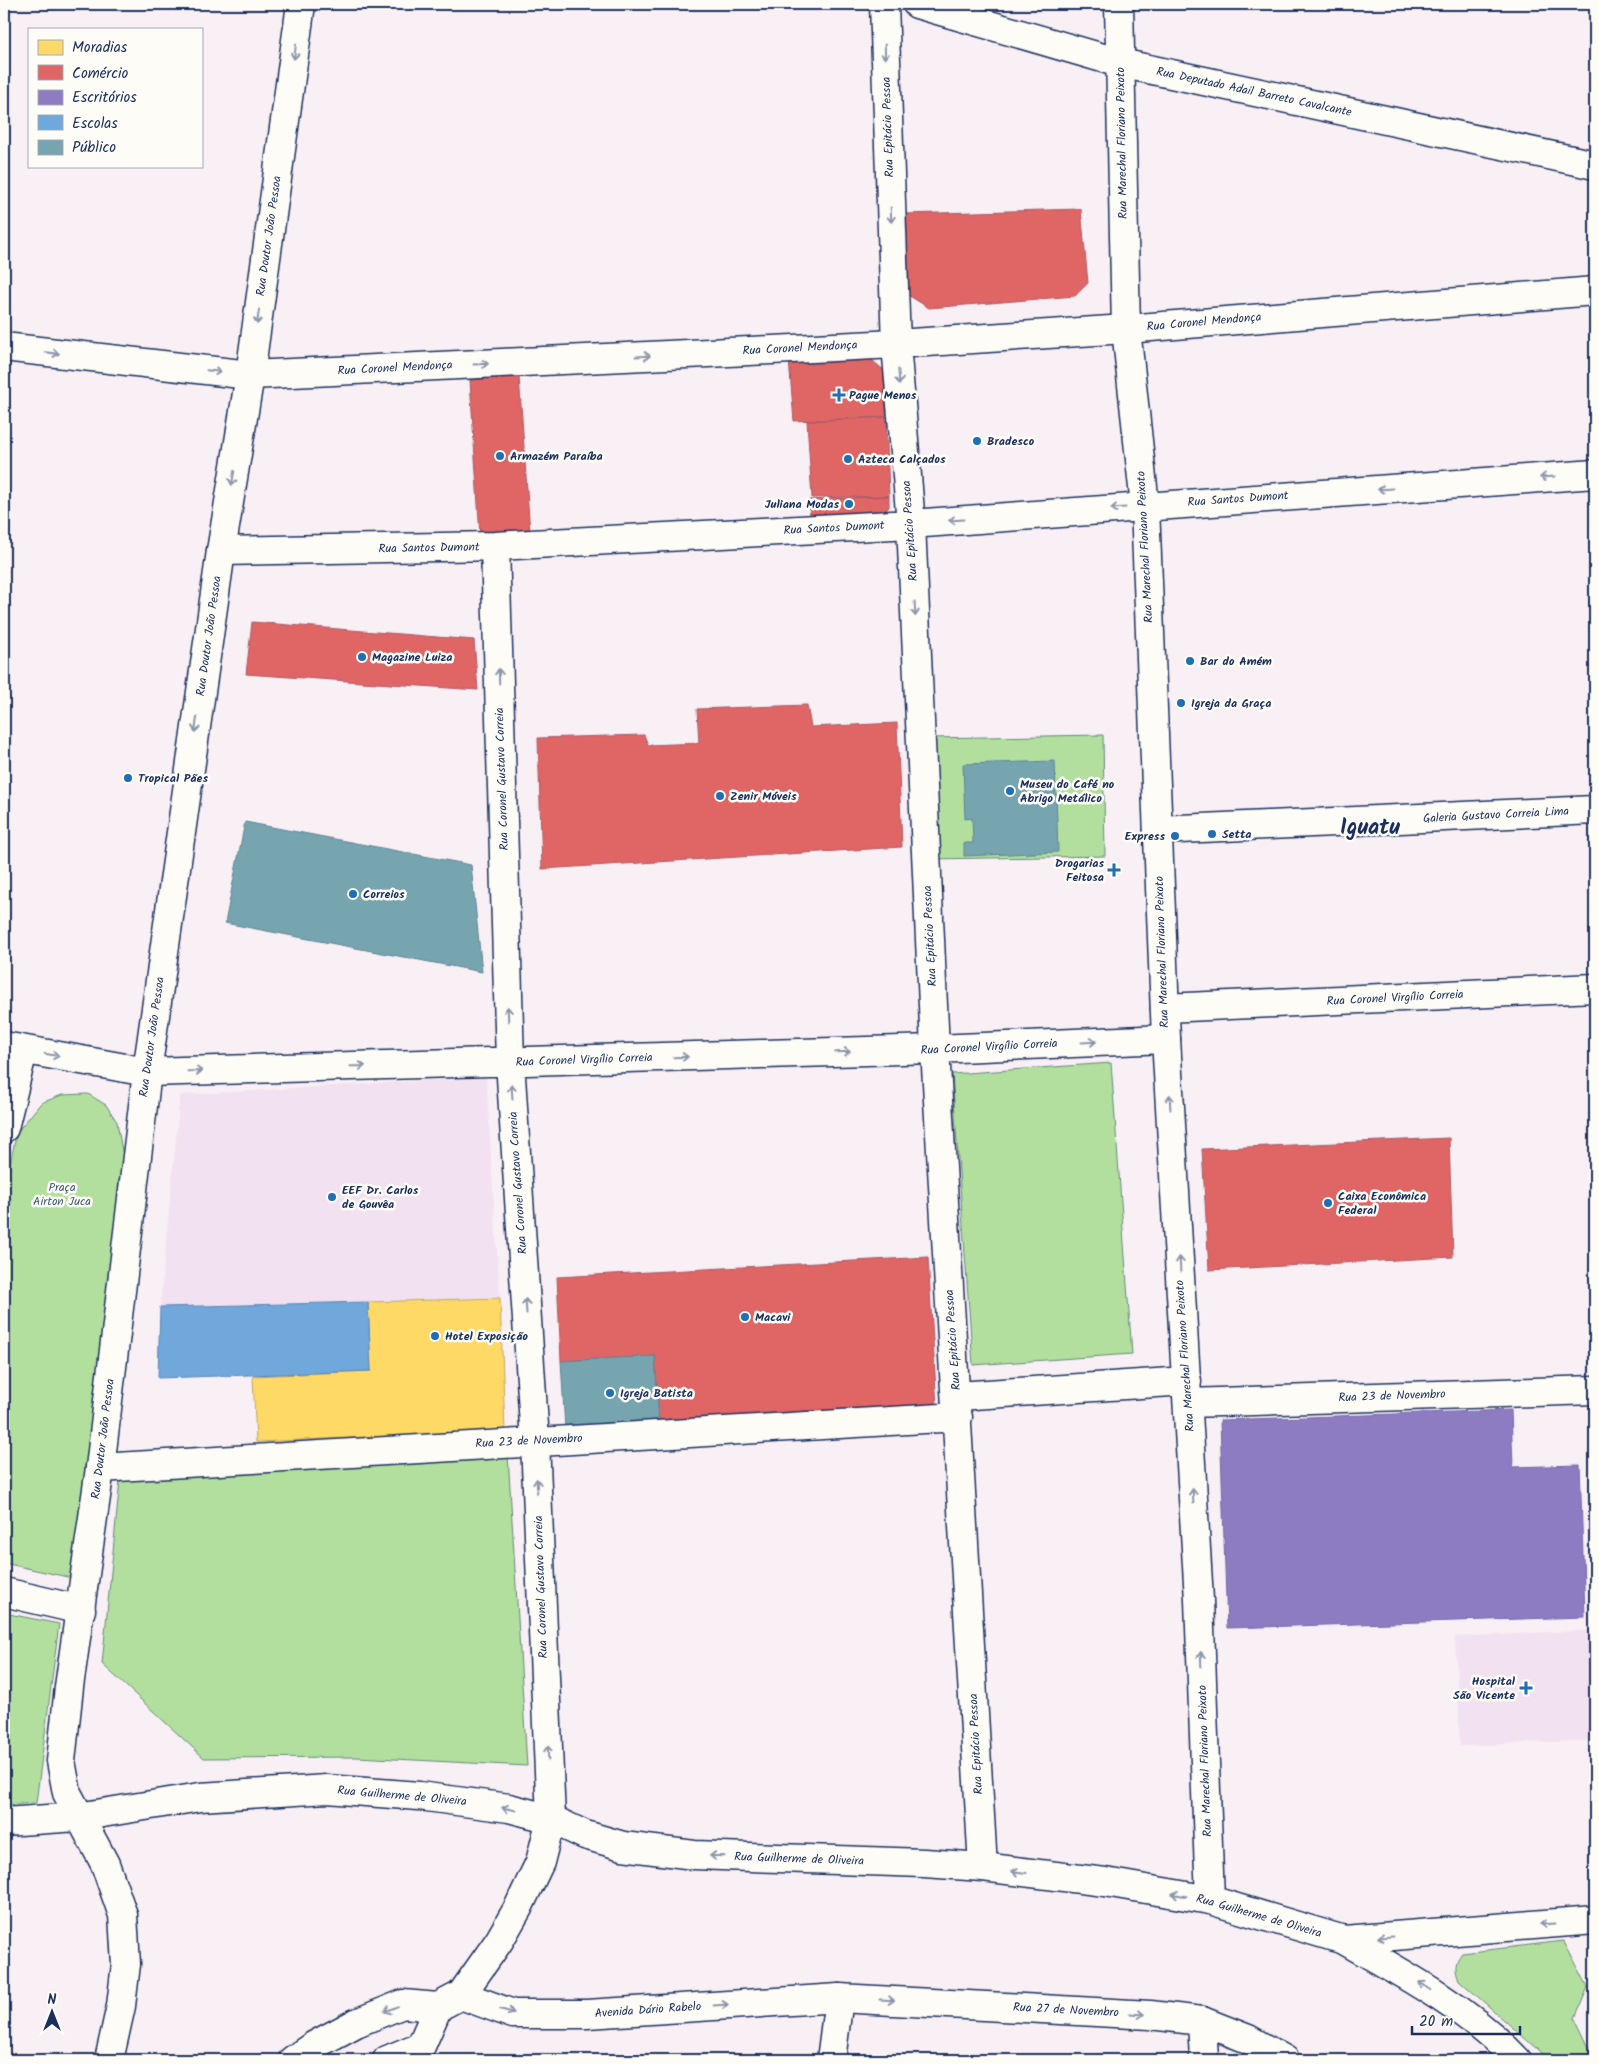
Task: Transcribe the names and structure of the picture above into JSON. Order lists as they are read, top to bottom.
{
  "streets": {
    "street": [
      "Rua Deputado Adail Barreto Cavalcante",
      "Rua Epitácio Pessoa",
      "Rua Marechal Floriano Peixoto",
      "Rua Doutor João Pessoa",
      "Rua Coronel Mendonça",
      "Rua Santos Dumont",
      "Rua Coronel Gustavo Correia",
      "Galeria Gustavo Correia Lima",
      "Rua Coronel Virgílio Correia",
      "Rua 23 de Novembro",
      "Rua Guilherme de Oliveira",
      "Avenida Dário Rabelo",
      "Rua 27 de Novembro"
    ]
  },
  "crossings": [
    ["Rua Deputado Adail Barreto Cavalcante", "Rua Marechal Floriano Peixoto"],
    ["Rua Epitácio Pessoa", "Rua Coronel Mendonça"],
    ["Rua Epitácio Pessoa", "Rua Santos Dumont"],
    ["Rua Epitácio Pessoa", "Rua Coronel Virgílio Correia"],
    ["Rua Epitácio Pessoa", "Rua 23 de Novembro"],
    ["Rua Epitácio Pessoa", "Rua Guilherme de Oliveira"],
    ["Rua Marechal Floriano Peixoto", "Rua Coronel Mendonça"],
    ["Rua Marechal Floriano Peixoto", "Rua Santos Dumont"],
    ["Rua Marechal Floriano Peixoto", "Galeria Gustavo Correia Lima"],
    ["Rua Marechal Floriano Peixoto", "Rua Coronel Virgílio Correia"],
    ["Rua Marechal Floriano Peixoto", "Rua 23 de Novembro"],
    ["Rua Marechal Floriano Peixoto", "Rua Guilherme de Oliveira"],
    ["Rua Doutor João Pessoa", "Rua Coronel Mendonça"],
    ["Rua Doutor João Pessoa", "Rua Santos Dumont"],
    ["Rua Doutor João Pessoa", "Rua Coronel Virgílio Correia"],
    ["Rua Doutor João Pessoa", "Rua 23 de Novembro"],
    ["Rua Doutor João Pessoa", "Rua Guilherme de Oliveira"],
    ["Rua Santos Dumont", "Rua Coronel Gustavo Correia"],
    ["Rua Coronel Gustavo Correia", "Rua Coronel Virgílio Correia"],
    ["Rua Coronel Gustavo Correia", "Rua 23 de Novembro"],
    ["Rua Coronel Gustavo Correia", "Rua Guilherme de Oliveira"],
    ["Avenida Dário Rabelo", "Rua 27 de Novembro"]
  ],
  "one_way": [
    "Rua Epitácio Pessoa",
    "Rua Marechal Floriano Peixoto",
    "Rua Doutor João Pessoa",
    "Rua Coronel Mendonça",
    "Rua Santos Dumont",
    "Rua Coronel Gustavo Correia",
    "Rua Coronel Virgílio Correia",
    "Rua Guilherme de Oliveira",
    "Rua 27 de Novembro"
  ],
  "districts": ["Iguatu"],
  "parks": ["Praça Airton Juca"],
  "places": {
    "health": ["Pague Menos", "Drogarias Feitosa", "Hospital São Vicente"],
    "other": [
      "Bradesco",
      "Armazém Paraíba",
      "Azteca Calçados",
      "Juliana Modas",
      "Magazine Luiza",
      "Bar do Amém",
      "Igreja da Graça",
      "Tropical Pães",
      "Museu do Café no Abrigo Metálico",
      "Zenir Móveis",
      "Setta",
      "Express",
      "Correios",
      "EEF Dr. Carlos de Gouvêa",
      "Caixa Econômica Federal",
      "Macavi",
      "Hotel Exposição",
      "Igreja Batista"
    ]
  },
  "legend": [
    "Moradias",
    "Comércio",
    "Escritórios",
    "Escolas",
    "Público"
  ],
  "scale_bar": "20 m",
  "north": "top"
}
